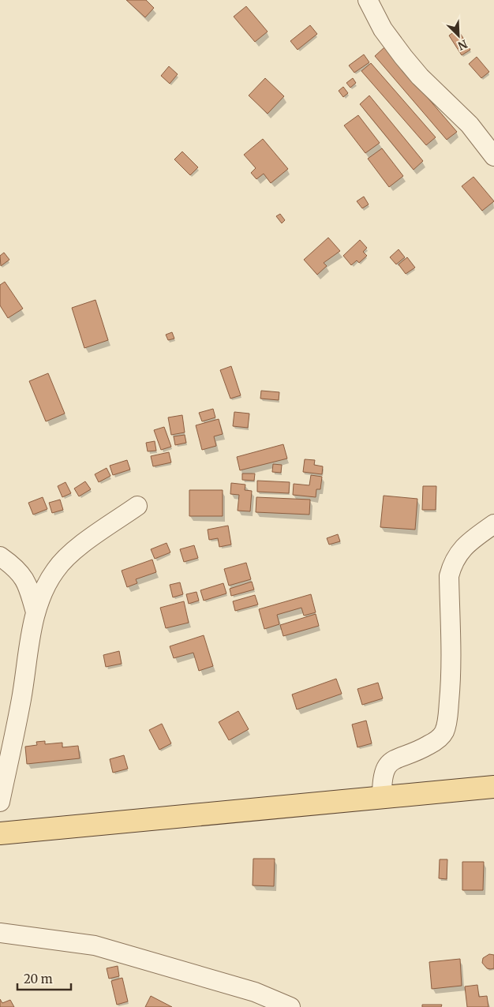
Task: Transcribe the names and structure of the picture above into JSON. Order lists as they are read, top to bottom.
{
  "scale_bar": "20 m",
  "north": "bottom right"
}
